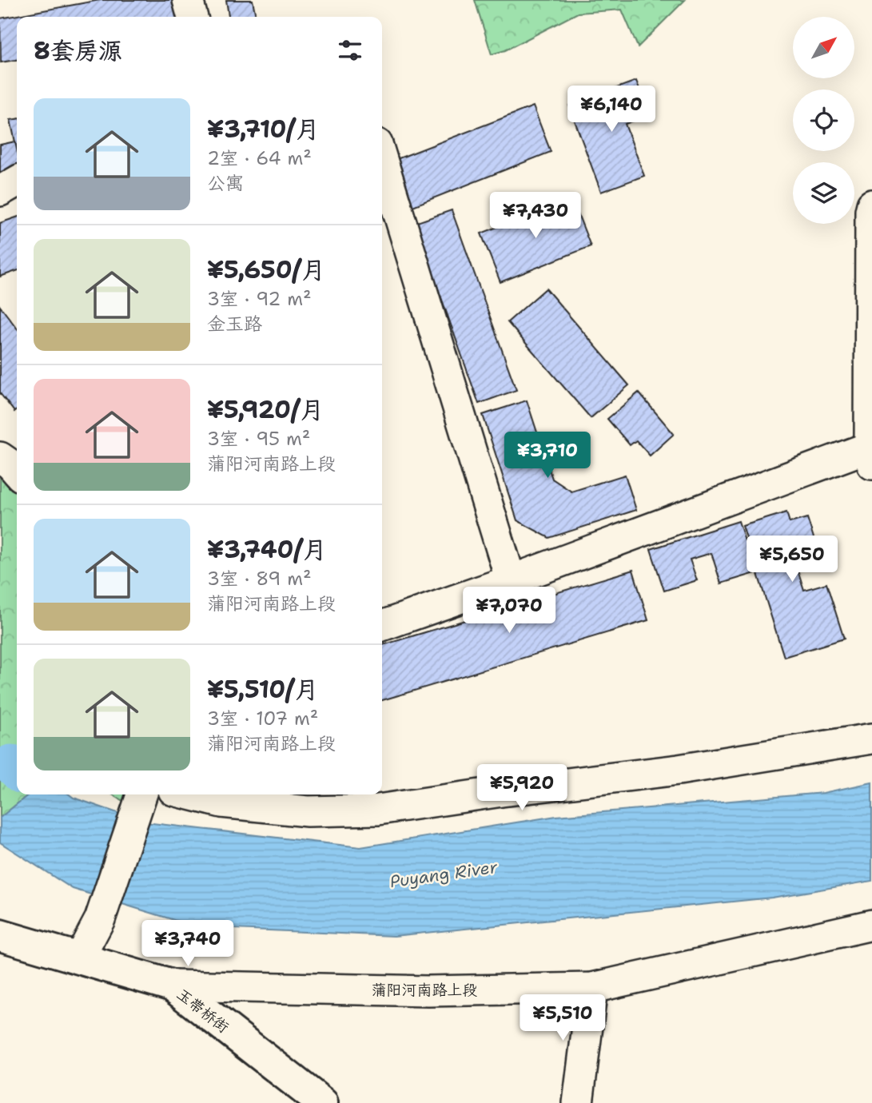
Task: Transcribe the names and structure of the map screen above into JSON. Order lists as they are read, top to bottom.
{
  "streets": {
    "main road": ["玉带桥街"],
    "street": ["蒲阳河南路上段"]
  },
  "crossings": [
    ["蒲阳河南路上段", "玉带桥街"]
  ],
  "water": ["Puyang River"],
  "north": "top right",
  "page": {
    "heading": "8套房源",
    "list": [
      {
        "name": "¥3,710/月",
        "note": "2室 · 64 m² · 公寓"
      },
      {
        "name": "¥5,650/月",
        "note": "3室 · 92 m² · 金玉路"
      },
      {
        "name": "¥5,920/月",
        "note": "3室 · 95 m² · 蒲阳河南路上段"
      },
      {
        "name": "¥3,740/月",
        "note": "3室 · 89 m² · 蒲阳河南路上段"
      },
      {
        "name": "¥5,510/月",
        "note": "3室 · 107 m² · 蒲阳河南路上段"
      }
    ],
    "price": [
      "¥6,140",
      "¥7,430",
      "¥3,710",
      "¥5,650",
      "¥7,070",
      "¥5,920",
      "¥3,740",
      "¥5,510"
    ]
  }
}
